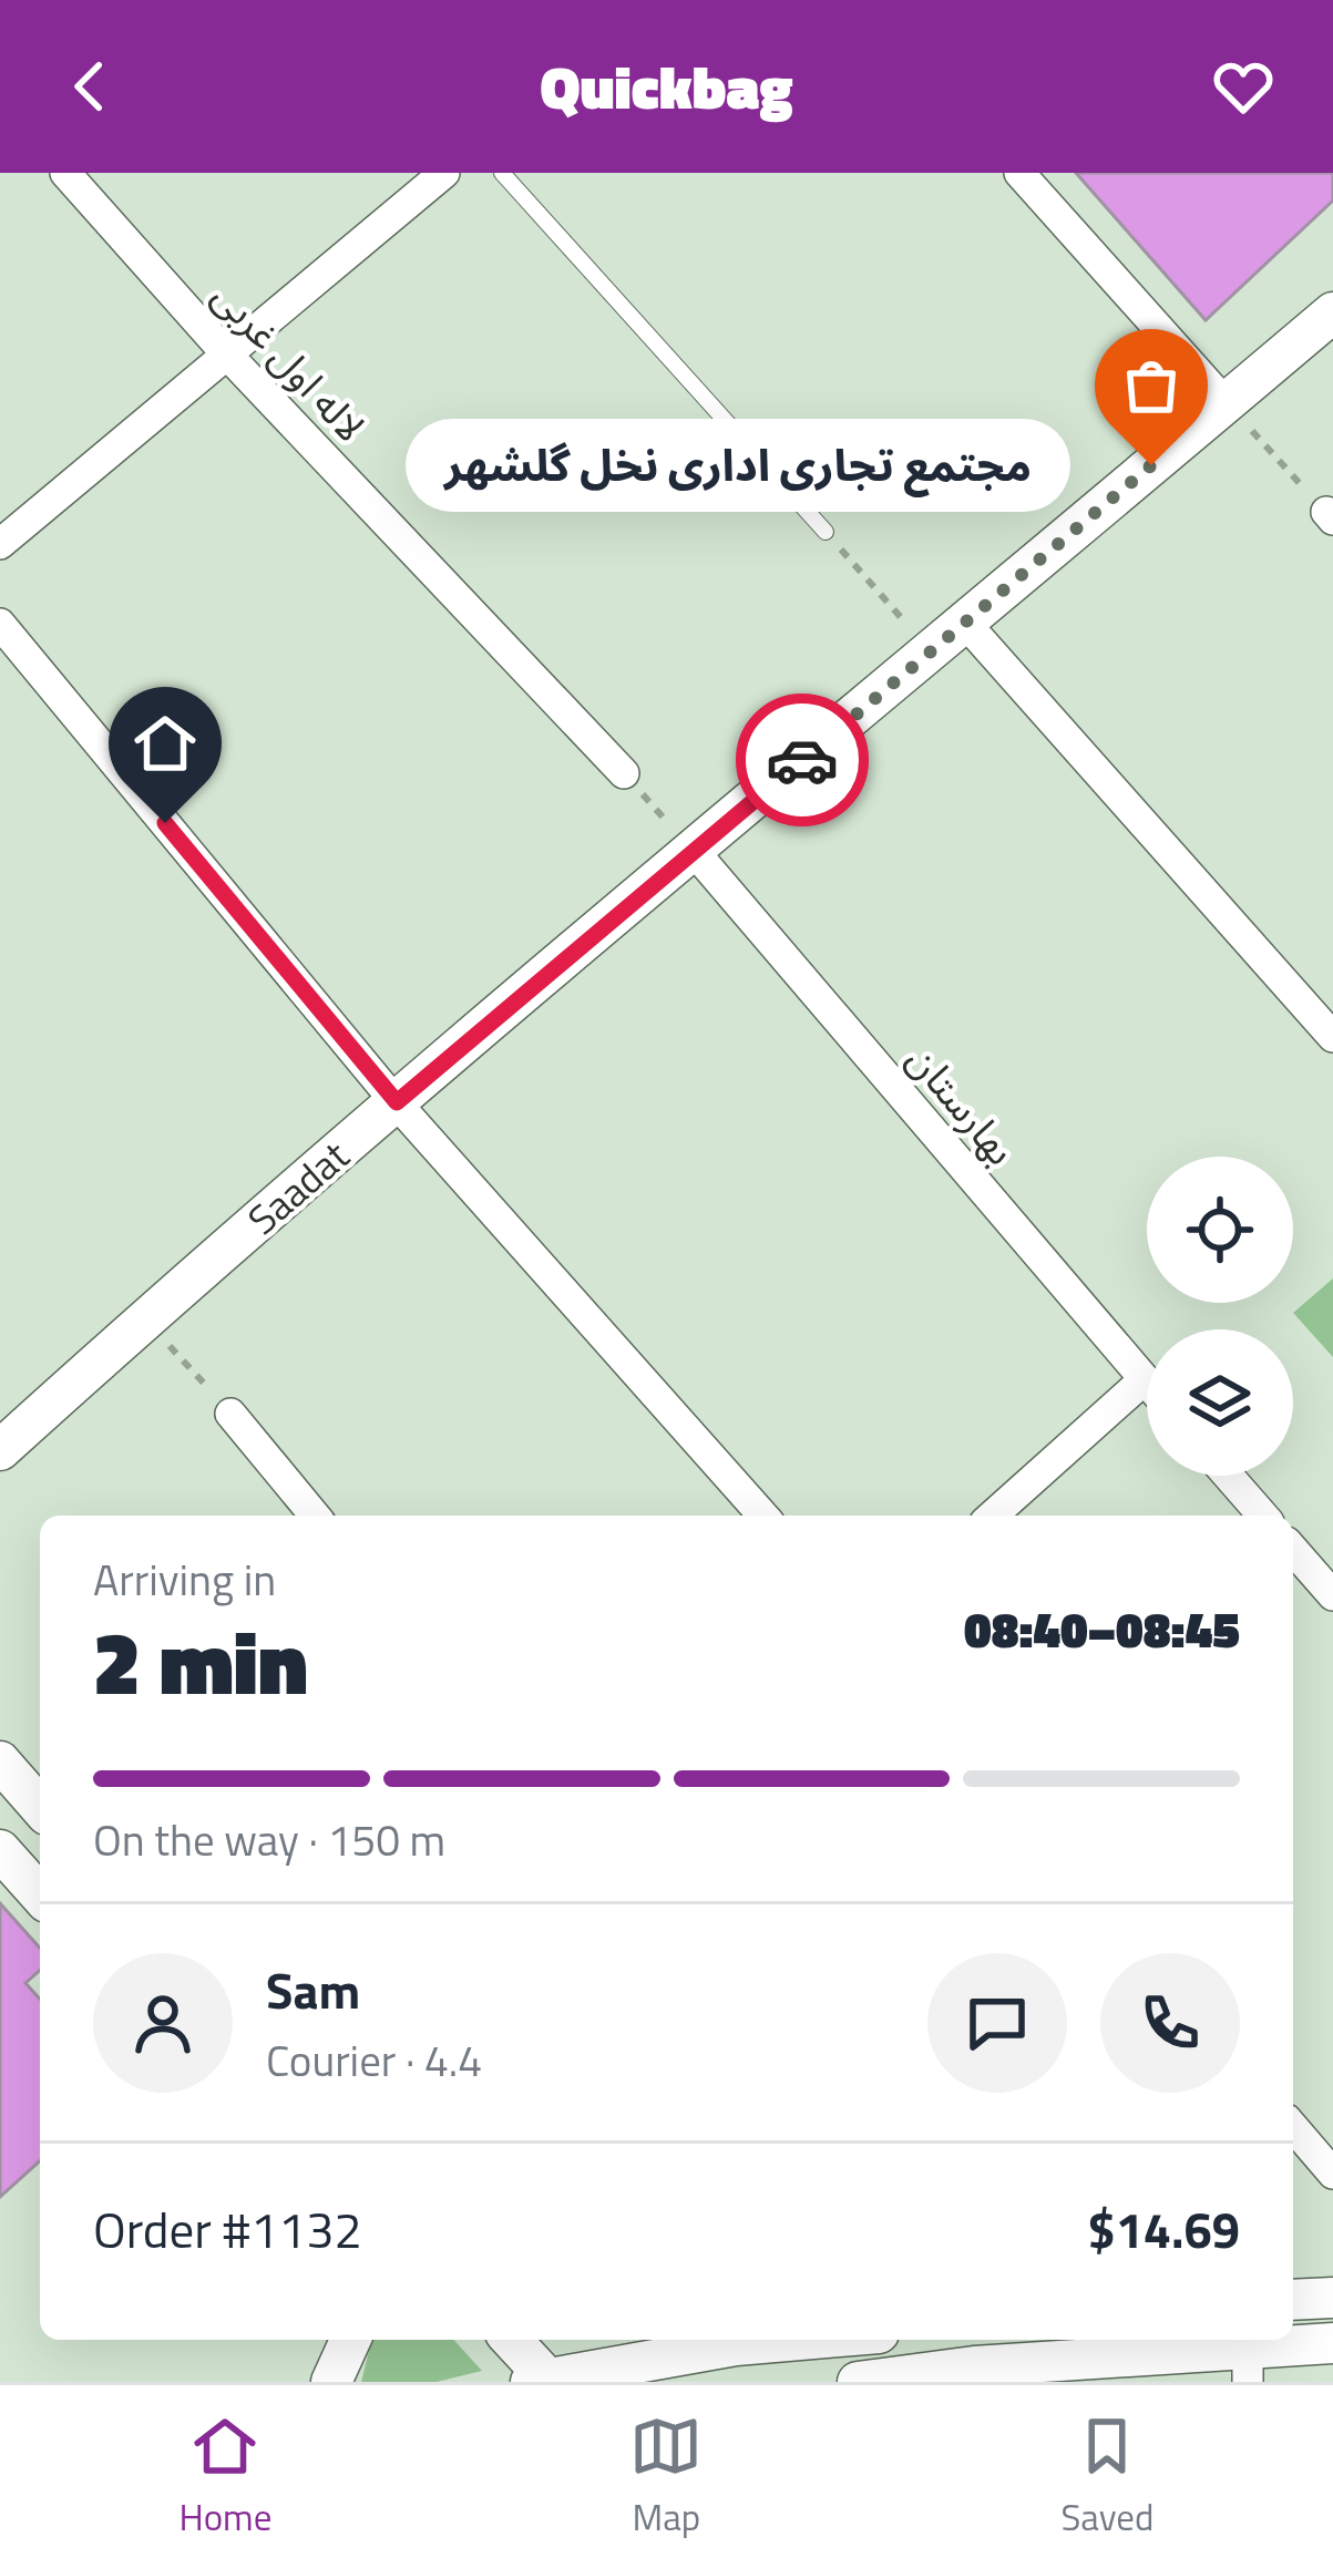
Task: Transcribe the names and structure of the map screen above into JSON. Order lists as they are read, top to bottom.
{
  "streets": {
    "street": ["لاله اول غربی", "بهارستان", "Saadat"]
  },
  "crossings": [
    ["بهارستان", "Saadat"]
  ],
  "places": ["مجتمع تجاری اداری نخل گلشهر"],
  "page": {
    "header": "Quickbag",
    "bubble": "مجتمع تجاری اداری نخل گلشهر",
    "heading": ["2 min", "Arriving in", "08:40–08:45"],
    "panel": [
      "Sam",
      "Courier · 4.4",
      "Order #1132",
      "$14.69"
    ],
    "bar": "On the way · 150 m",
    "tabs": ["Home", "Map", "Saved"]
  }
}
